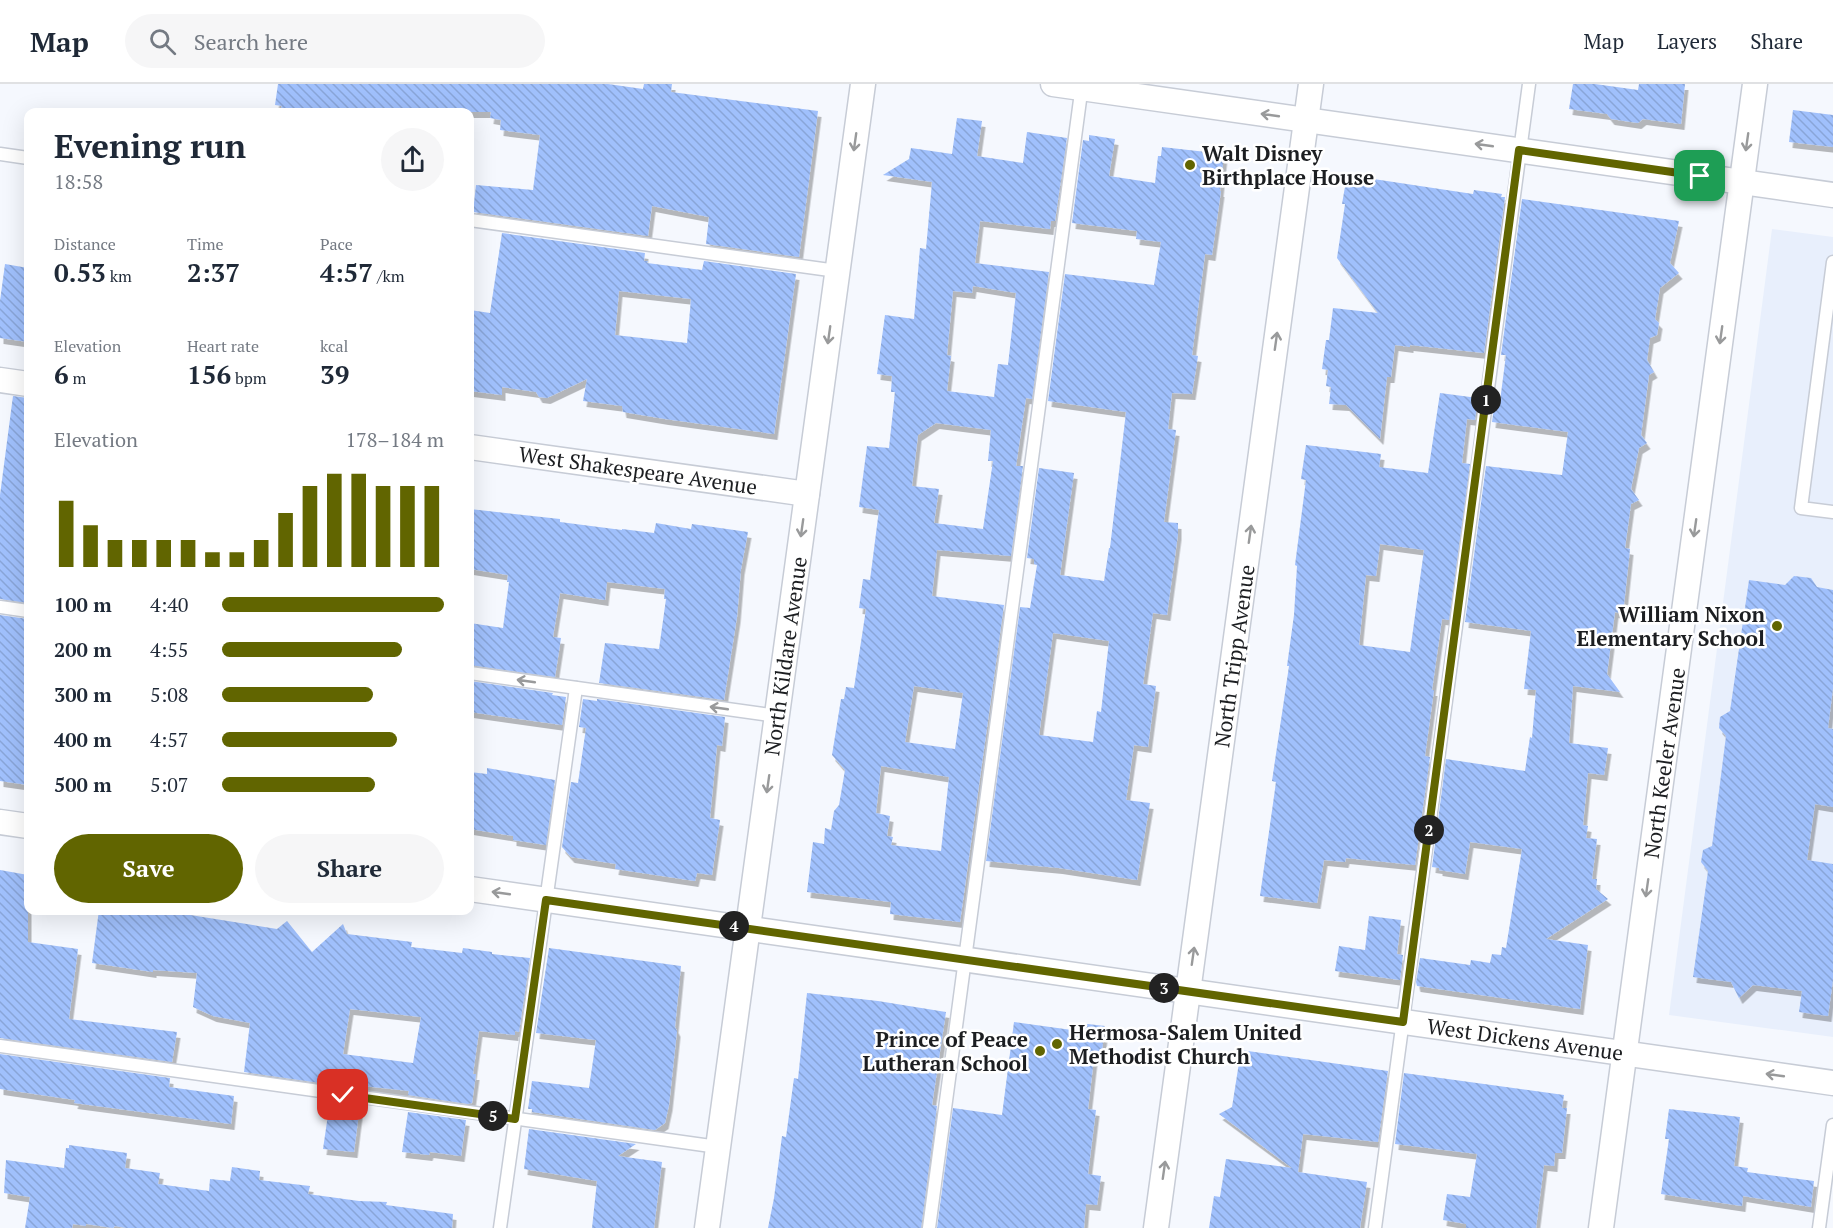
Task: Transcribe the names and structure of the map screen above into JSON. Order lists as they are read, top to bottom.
{
  "streets": {
    "street": [
      "West Shakespeare Avenue",
      "North Kildare Avenue",
      "North Tripp Avenue",
      "North Keeler Avenue",
      "West Dickens Avenue"
    ]
  },
  "crossings": [
    ["West Shakespeare Avenue", "North Kildare Avenue"],
    ["North Kildare Avenue", "West Dickens Avenue"],
    ["North Tripp Avenue", "West Dickens Avenue"],
    ["North Keeler Avenue", "West Dickens Avenue"]
  ],
  "one_way": ["North Kildare Avenue", "North Tripp Avenue", "North Keeler Avenue"],
  "places": [
    "Walt Disney Birthplace House",
    "William Nixon Elementary School",
    "Hermosa-Salem United Methodist Church",
    "Prince of Peace Lutheran School"
  ],
  "page": {
    "header": "Map",
    "search": "Search here",
    "nav": ["Map", "Layers", "Share"],
    "heading": ["Evening run", "18:58"],
    "stats": [
      ["Distance", "0.53 km"],
      ["Time", "2:37"],
      ["Pace", "4:57 /km"],
      ["Elevation", "6 m"],
      ["Heart rate", "156 bpm"],
      ["kcal", "39"]
    ],
    "pins": [
      "1",
      "2",
      "4",
      "3",
      "5"
    ],
    "chart": ["Elevation", "178–184 m"],
    "list": [
      {
        "name": "100 m",
        "note": "4:40"
      },
      {
        "name": "200 m",
        "note": "4:55"
      },
      {
        "name": "300 m",
        "note": "5:08"
      },
      {
        "name": "400 m",
        "note": "4:57"
      },
      {
        "name": "500 m",
        "note": "5:07"
      }
    ],
    "buttons": ["Save", "Share"]
  }
}
